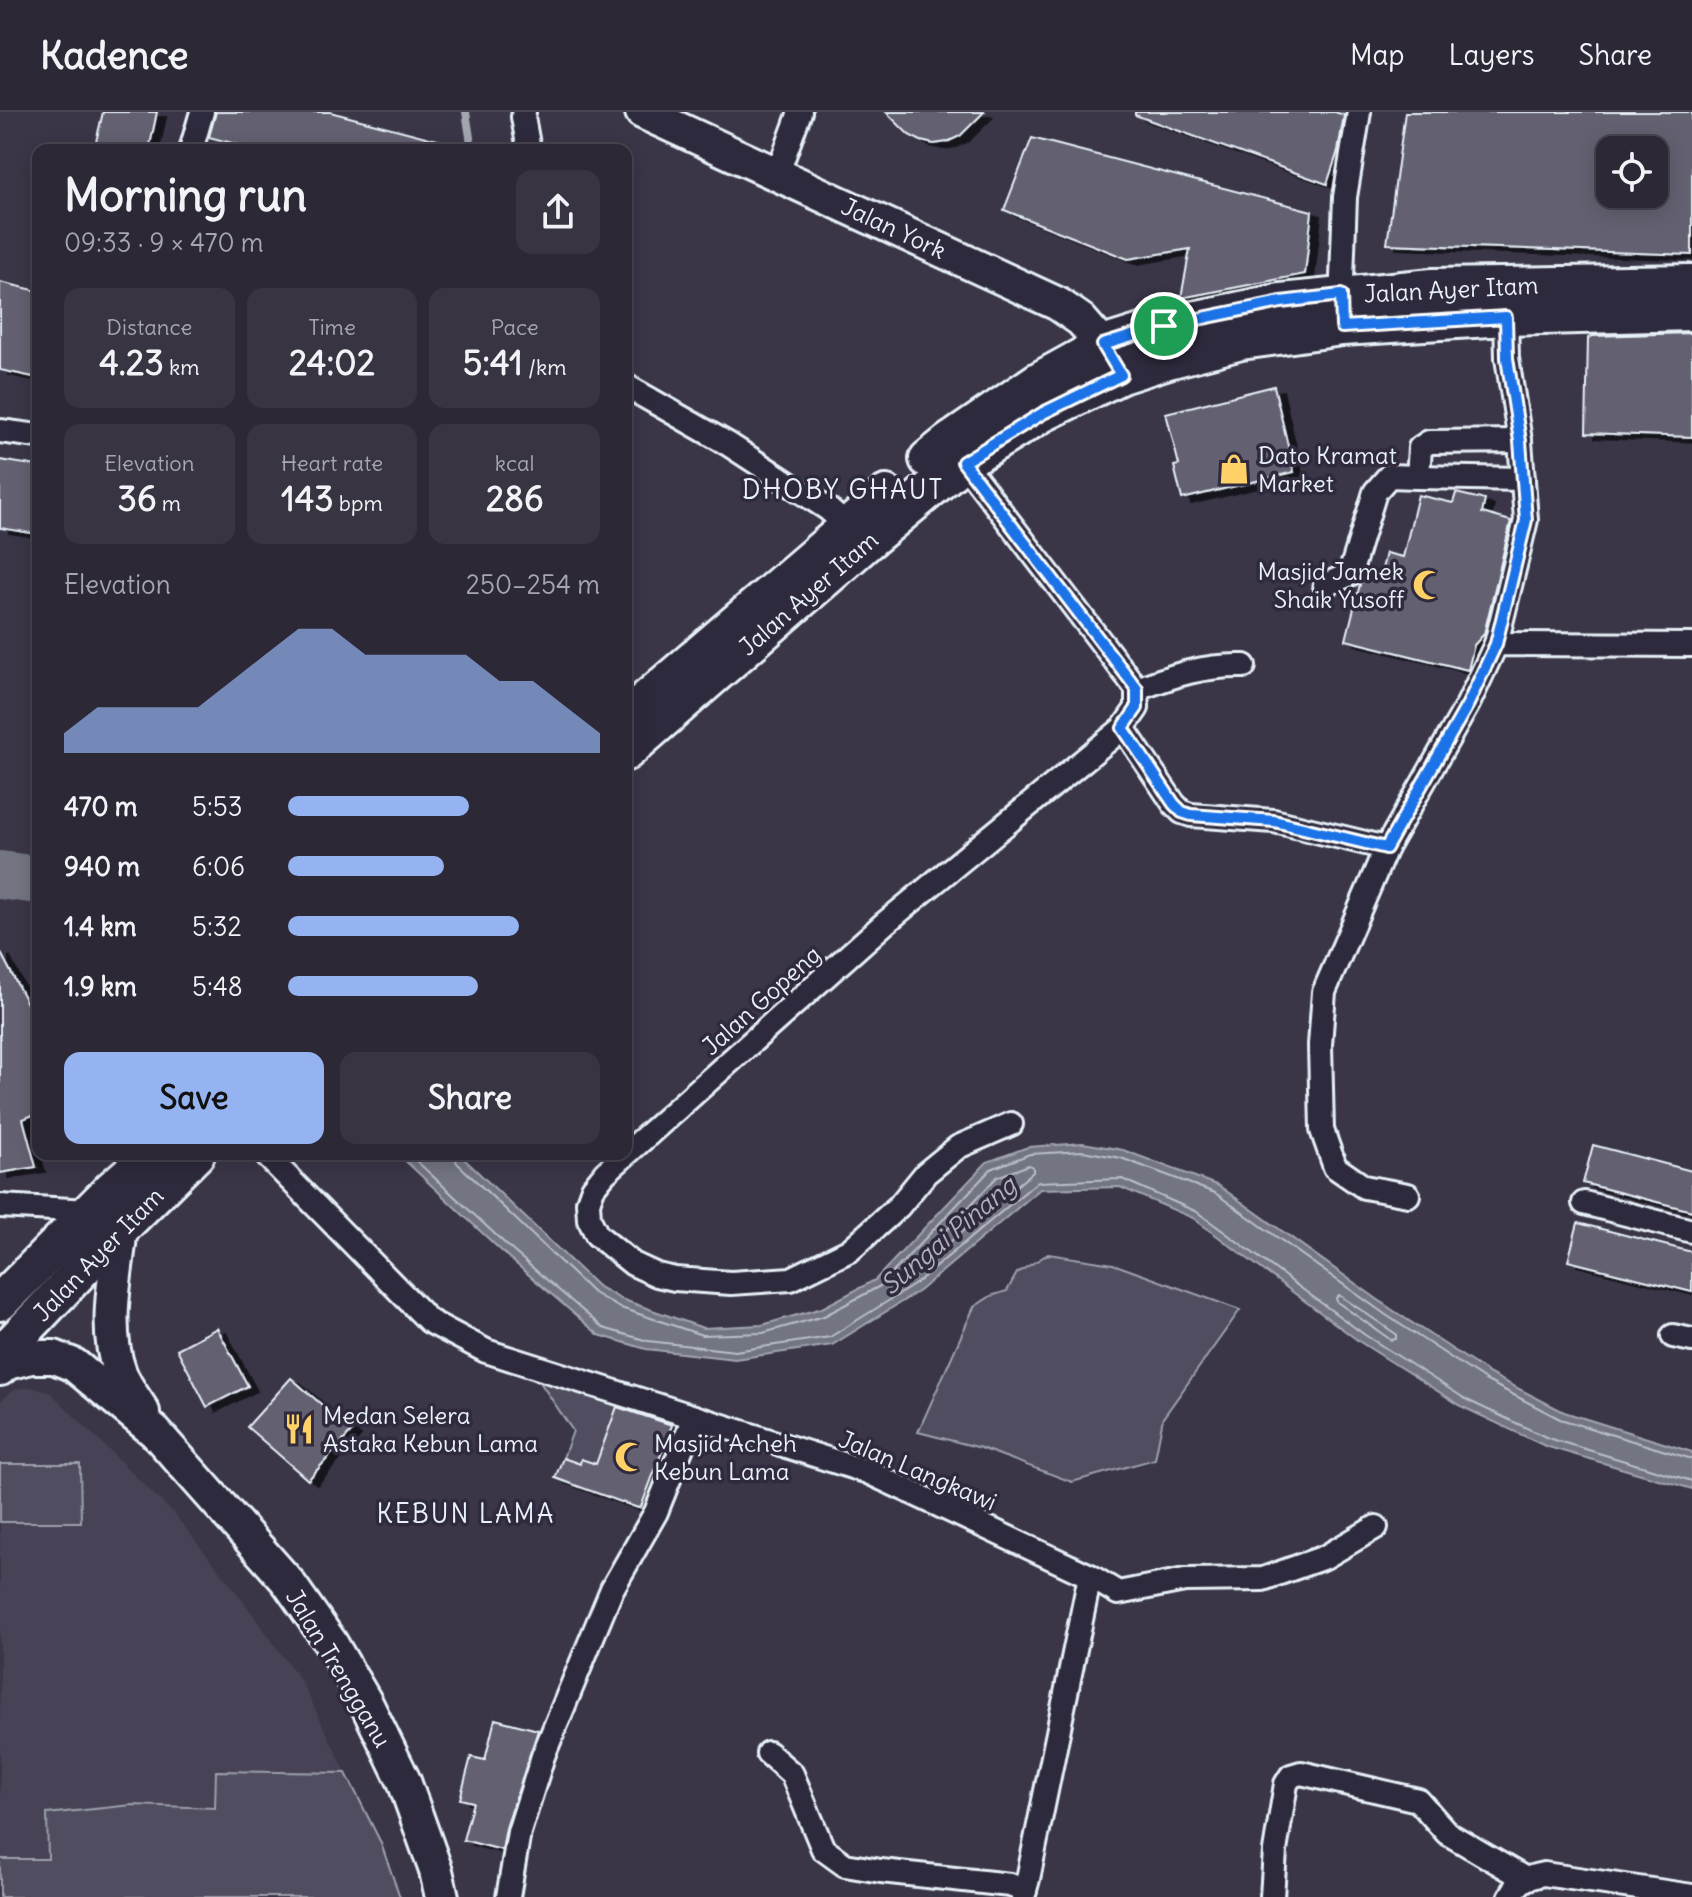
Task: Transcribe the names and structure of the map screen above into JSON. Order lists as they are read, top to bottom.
{
  "streets": {
    "main road": ["Jalan York", "Jalan Ayer Itam", "Jalan Trengganu"],
    "street": ["Jalan Gopeng", "Jalan Langkawi"]
  },
  "crossings": [
    ["Jalan York", "Jalan Ayer Itam"],
    ["Jalan Ayer Itam", "Jalan Trengganu"]
  ],
  "districts": ["DHOBY GHAUT", "KEBUN LAMA"],
  "water": ["Sungai Pinang"],
  "places": {
    "shop": ["Dato Kramat Market"],
    "mosque": ["Masjid Jamek Shaik Yusoff", "Masjid Acheh Kebun Lama"],
    "restaurant": ["Medan Selera Astaka Kebun Lama"]
  },
  "page": {
    "header": "Kadence",
    "nav": ["Map", "Layers", "Share"],
    "heading": ["Morning run", "09:33 · 9 × 470 m"],
    "stats": [
      ["Distance", "4.23 km"],
      ["Time", "24:02"],
      ["Pace", "5:41 /km"],
      ["Elevation", "36 m"],
      ["Heart rate", "143 bpm"],
      ["kcal", "286"]
    ],
    "chart": ["Elevation", "250–254 m"],
    "list": [
      {
        "name": "470 m",
        "note": "5:53"
      },
      {
        "name": "940 m",
        "note": "6:06"
      },
      {
        "name": "1.4 km",
        "note": "5:32"
      },
      {
        "name": "1.9 km",
        "note": "5:48"
      }
    ],
    "buttons": ["Save", "Share"]
  }
}
